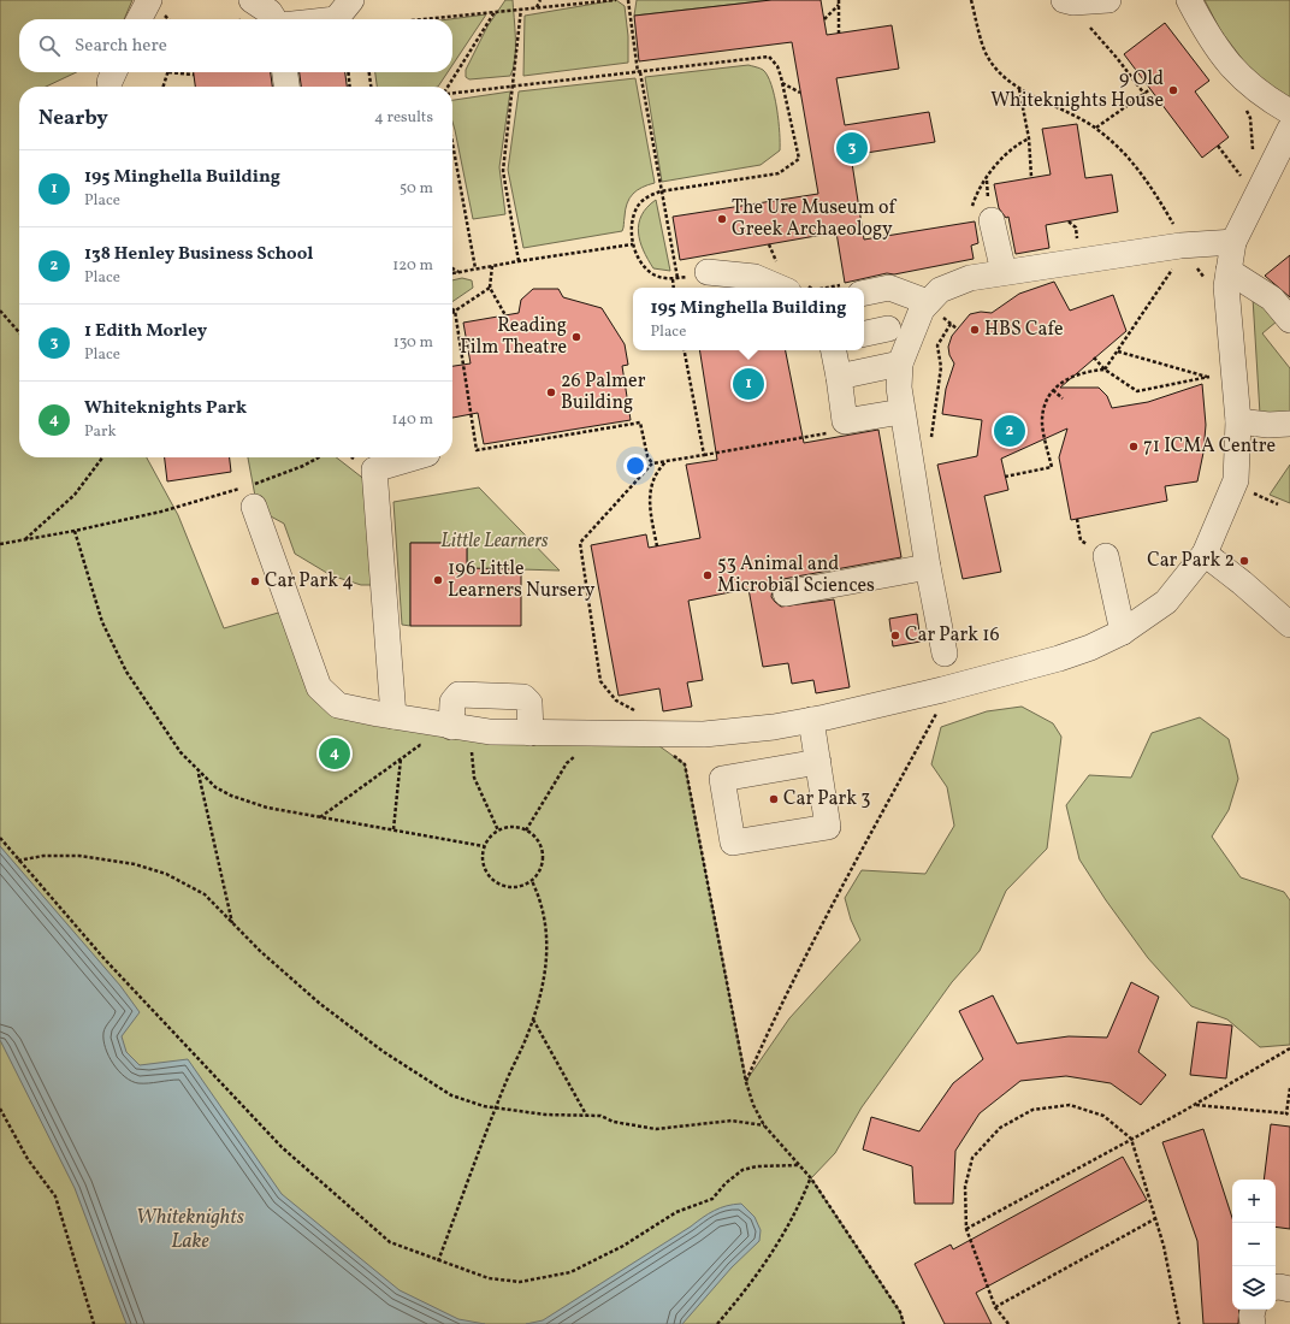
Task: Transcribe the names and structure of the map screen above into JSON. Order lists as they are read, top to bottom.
{
  "water": ["Whiteknights Lake"],
  "parks": ["Little Learners"],
  "places": [
    "9 Old Whiteknights House",
    "The Ure Museum of Greek Archaeology",
    "HBS Cafe",
    "Reading Film Theatre",
    "26 Palmer Building",
    "71 ICMA Centre",
    "Car Park 2",
    "53 Animal and Microbial Sciences",
    "196 Little Learners Nursery",
    "Car Park 4",
    "Car Park 16",
    "Car Park 3"
  ],
  "page": {
    "search": "Search here",
    "heading": ["Nearby", "4 results"],
    "pins": [
      "3",
      "1",
      "2",
      "4"
    ],
    "list": [
      {
        "mark": "1",
        "name": "195 Minghella Building",
        "note": "Place",
        "value": "50 m"
      },
      {
        "mark": "2",
        "name": "138 Henley Business School",
        "note": "Place",
        "value": "120 m"
      },
      {
        "mark": "3",
        "name": "1 Edith Morley",
        "note": "Place",
        "value": "130 m"
      },
      {
        "mark": "4",
        "name": "Whiteknights Park",
        "note": "Park",
        "value": "140 m"
      }
    ],
    "popup": ["195 Minghella Building", "Place"],
    "map_buttons": ["+", "−"]
  }
}
